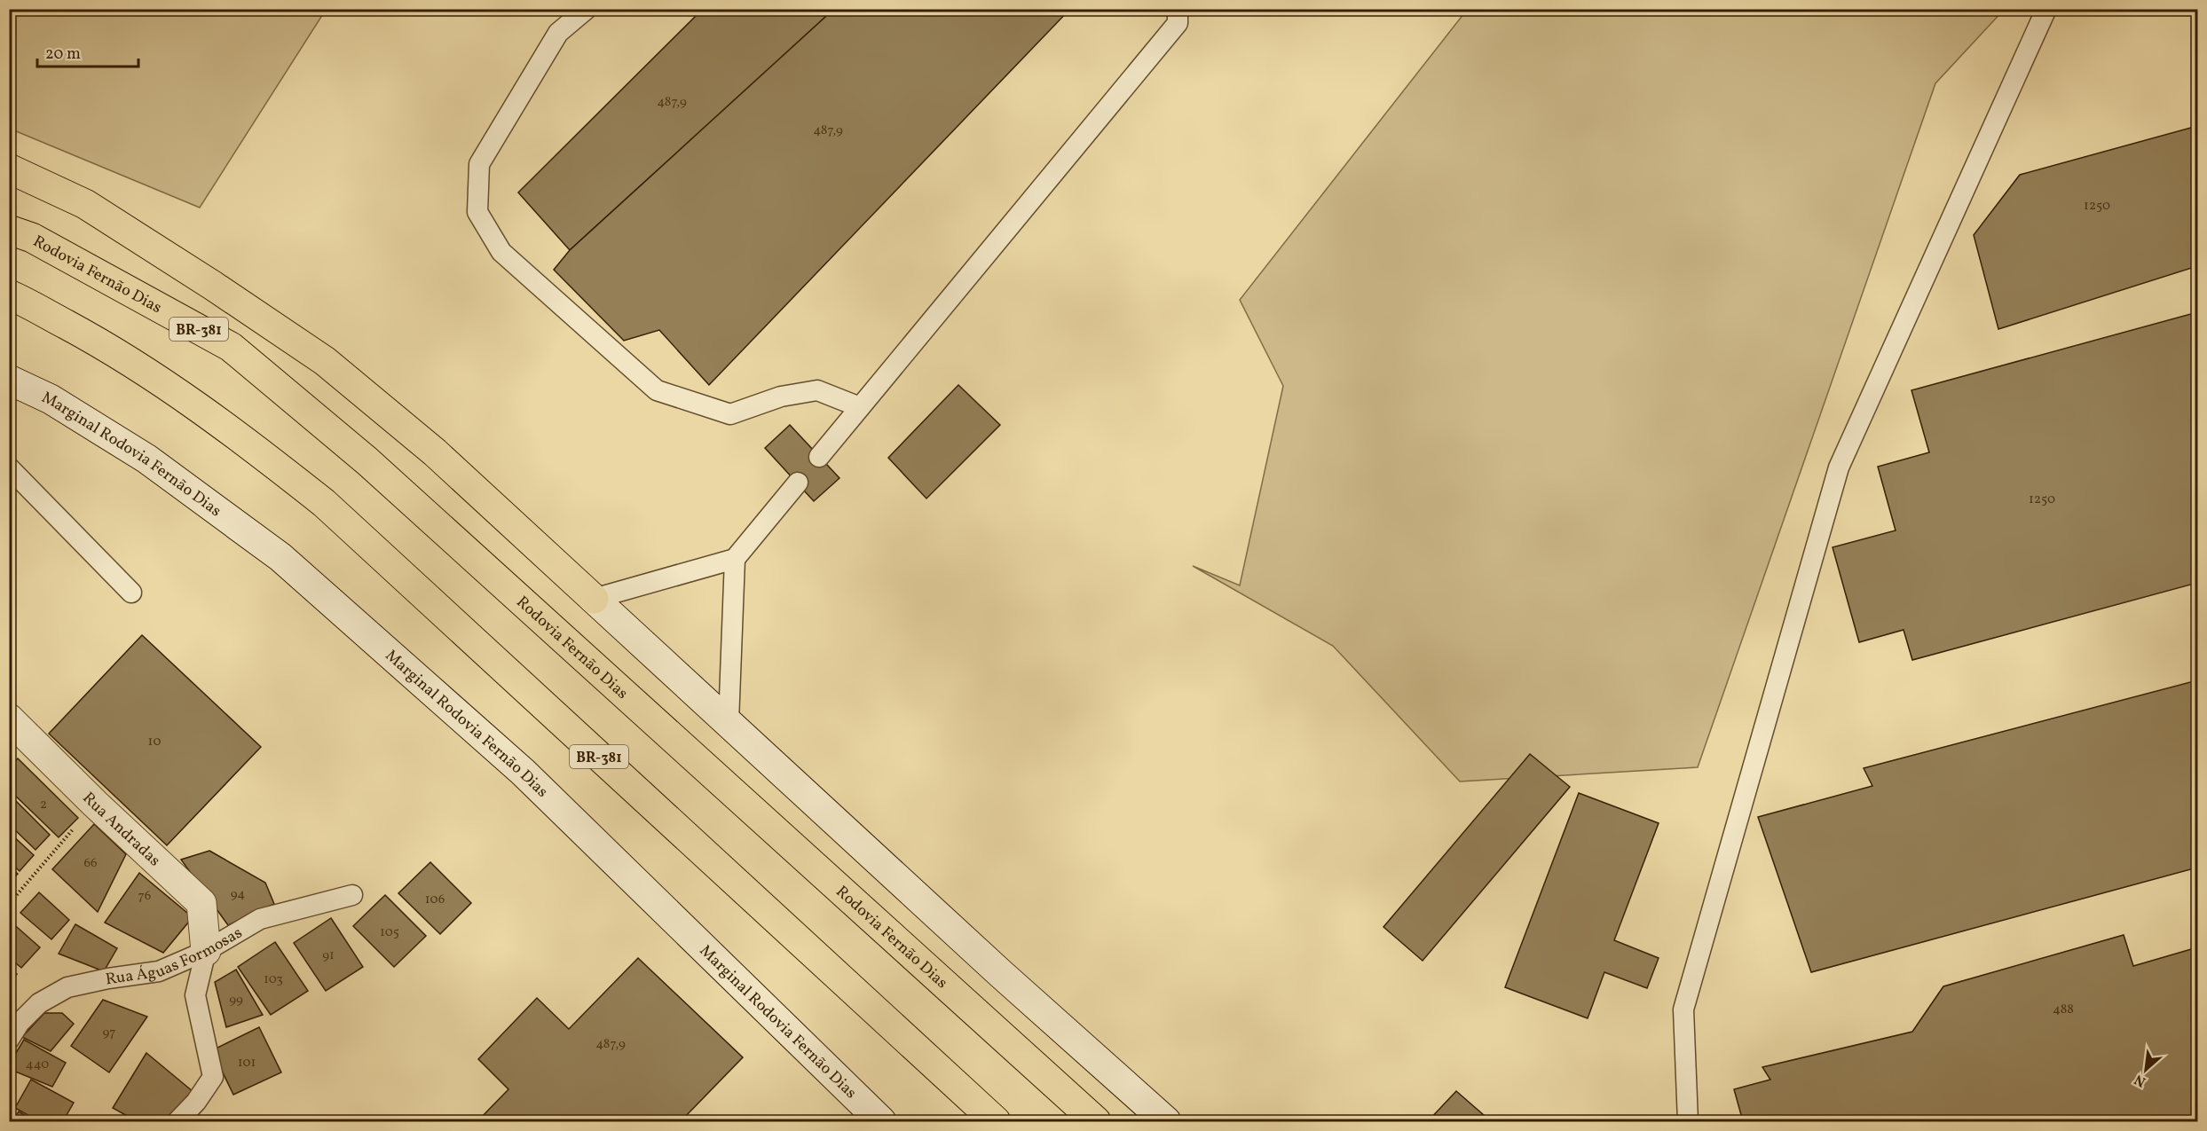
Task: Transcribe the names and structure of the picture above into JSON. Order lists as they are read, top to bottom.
{
  "streets": {
    "highway": ["Rodovia Fernão Dias", "BR-381"],
    "main road": ["Marginal Rodovia Fernão Dias", "Rua Andradas"],
    "lane": ["Rua Águas Formosas"]
  },
  "crossings": [
    ["Rua Andradas", "Rua Águas Formosas"]
  ],
  "house_numbers": [
    "487,9",
    "487,9",
    "1250",
    "1250",
    "10",
    "2",
    "66",
    "94",
    "76",
    "106",
    "105",
    "91",
    "103",
    "99",
    "488",
    "97",
    "487,9",
    "101",
    "440"
  ],
  "scale_bar": "20 m",
  "north": "bottom left"
}
